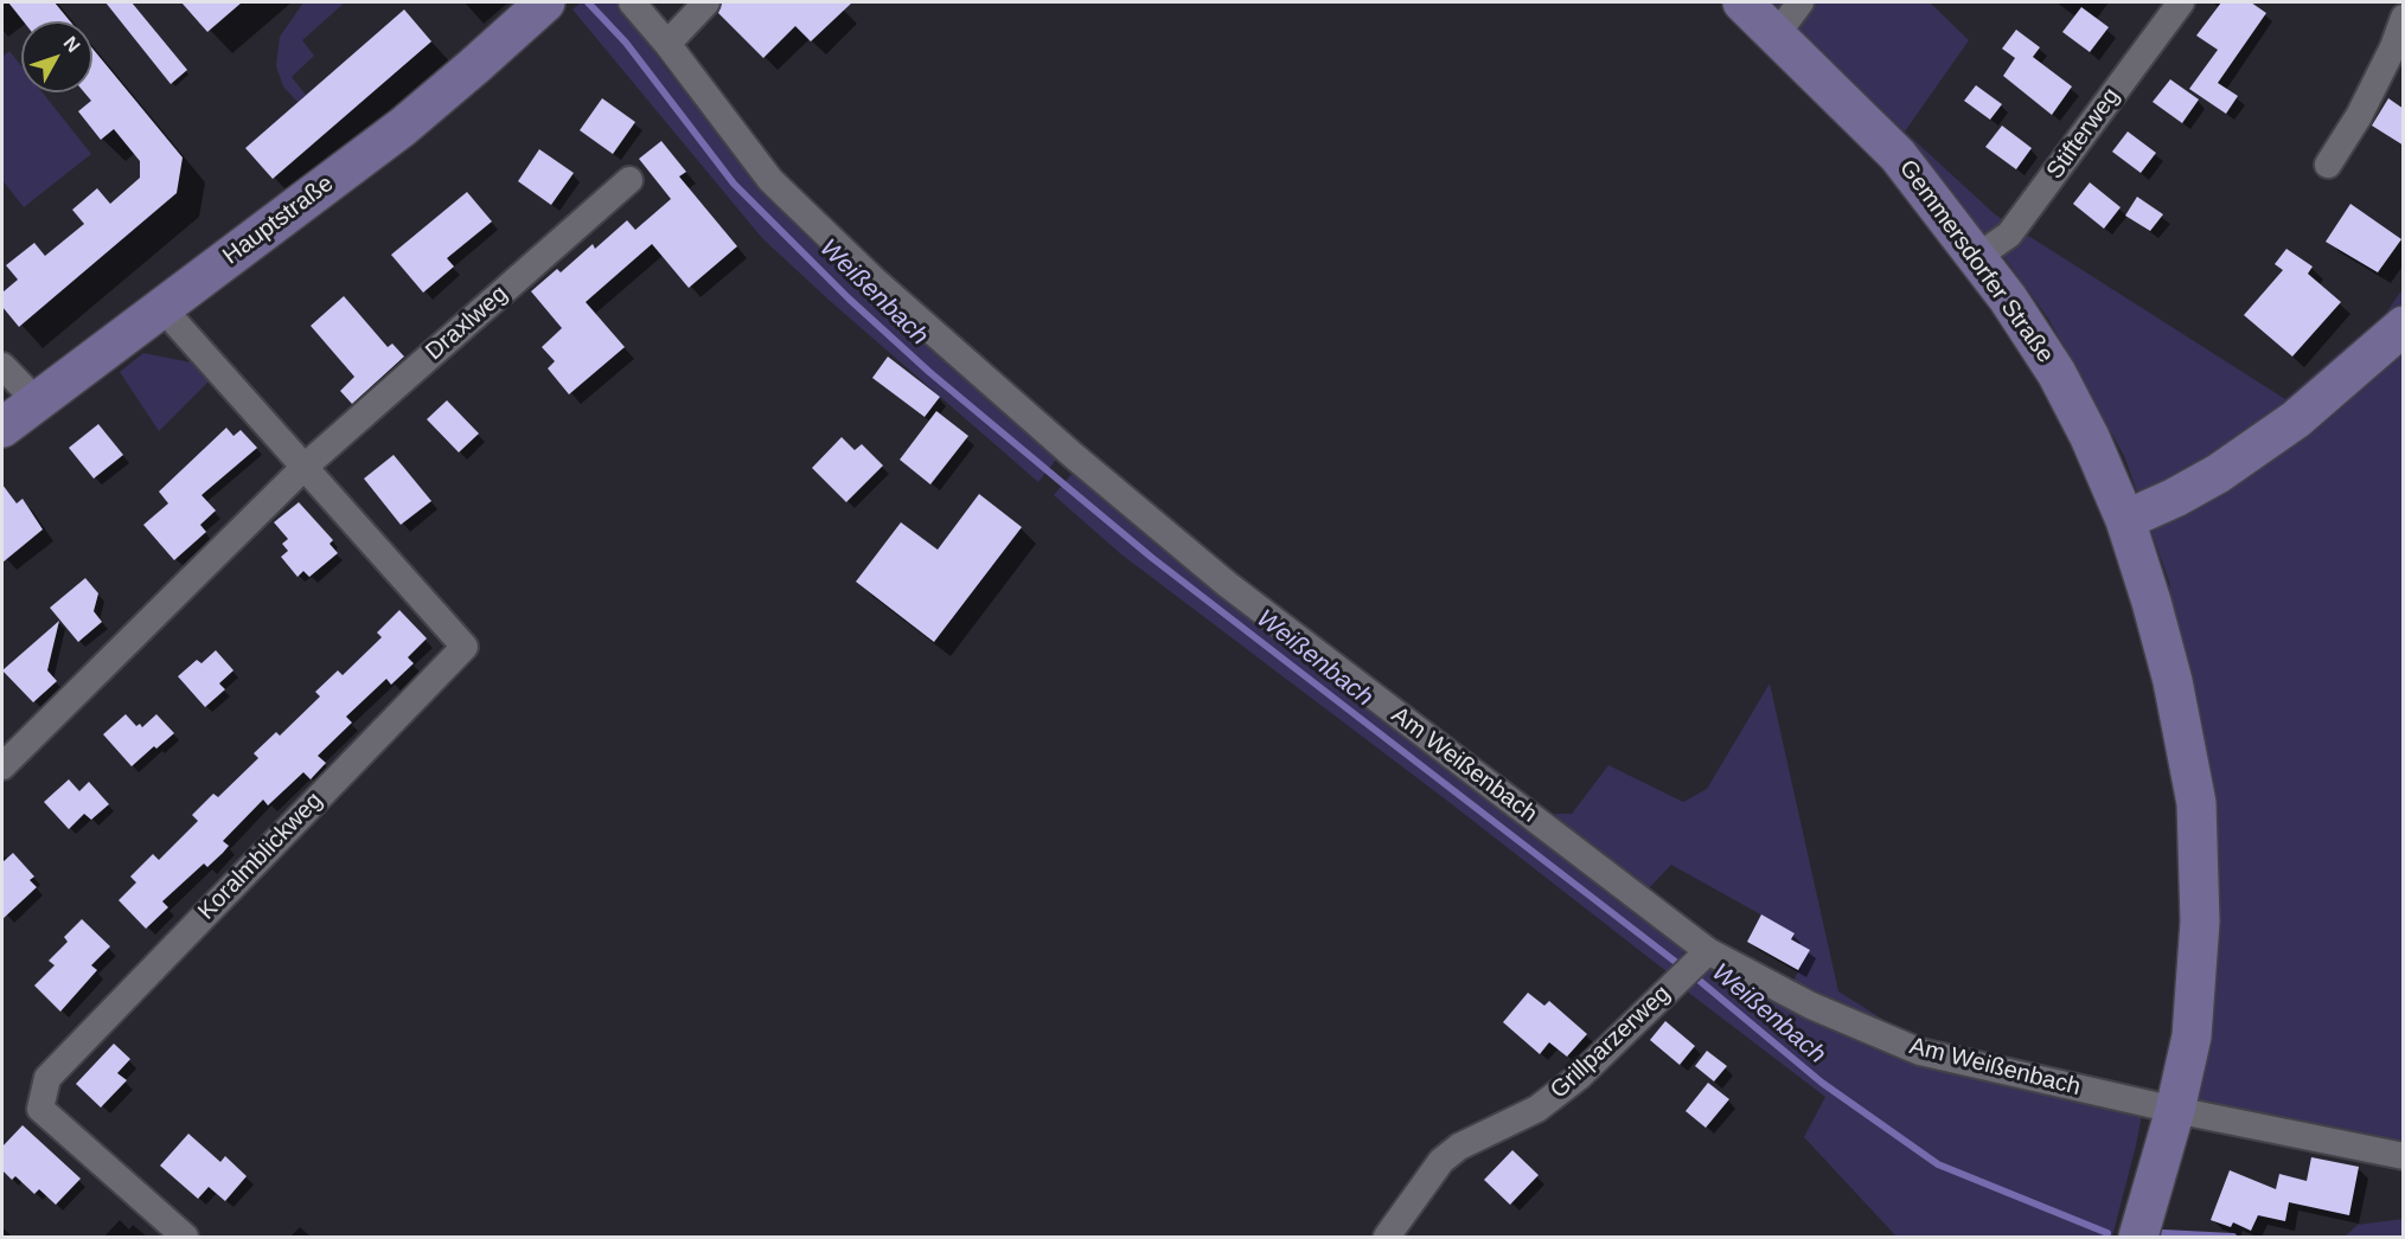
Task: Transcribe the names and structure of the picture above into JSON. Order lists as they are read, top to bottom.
{
  "streets": {
    "main road": ["Hauptstraße", "Gemmersdorfer Straße"],
    "street": [
      "Stifterweg",
      "Draxlweg",
      "Am Weißenbach",
      "Koralmblickweg",
      "Grillparzerweg"
    ]
  },
  "crossings": [
    ["Stifterweg", "Gemmersdorfer Straße"],
    ["Hauptstraße", "Koralmblickweg"],
    ["Gemmersdorfer Straße", "Am Weißenbach"],
    ["Draxlweg", "Koralmblickweg"],
    ["Am Weißenbach", "Grillparzerweg"]
  ],
  "water": ["Weißenbach"],
  "north": "top right"
}
